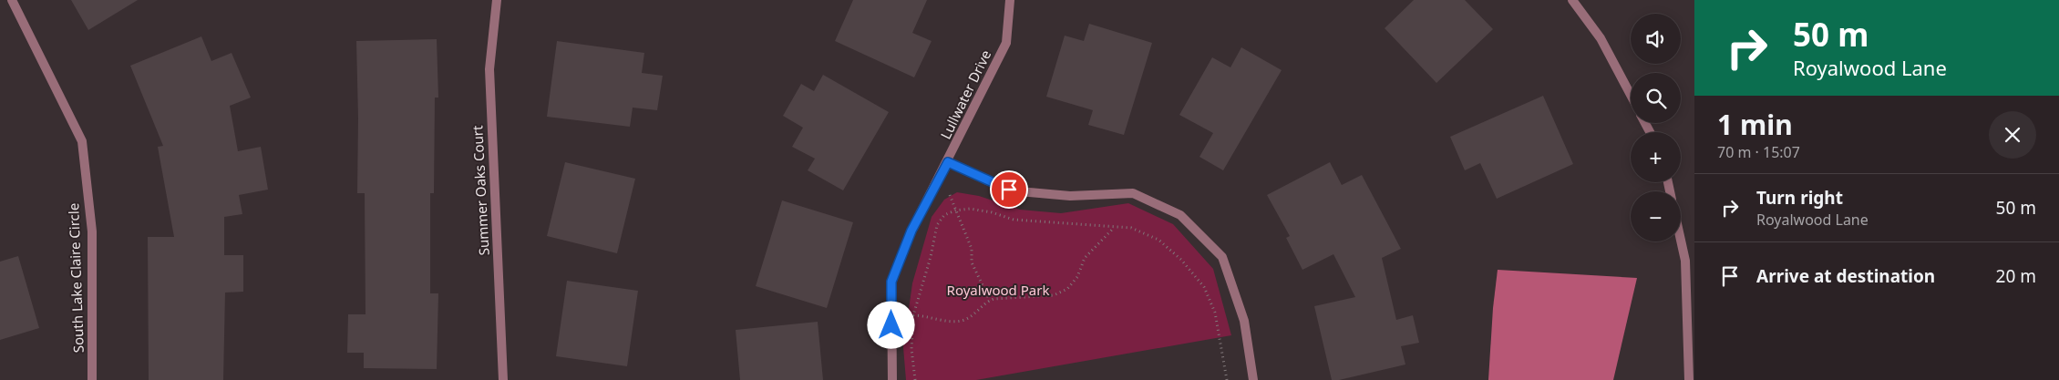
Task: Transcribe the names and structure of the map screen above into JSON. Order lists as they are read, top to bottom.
{
  "streets": {
    "street": ["Lullwater Drive", "Summer Oaks Court", "South Lake Claire Circle"]
  },
  "parks": ["Royalwood Park"],
  "page": {
    "turn": ["50 m", "Royalwood Lane"],
    "map_buttons": ["+", "−"],
    "heading": ["1 min", "70 m · 15:07"],
    "list": [
      {
        "name": "Turn right",
        "note": "Royalwood Lane",
        "value": "50 m"
      },
      {
        "name": "Arrive at destination",
        "value": "20 m"
      }
    ]
  }
}
